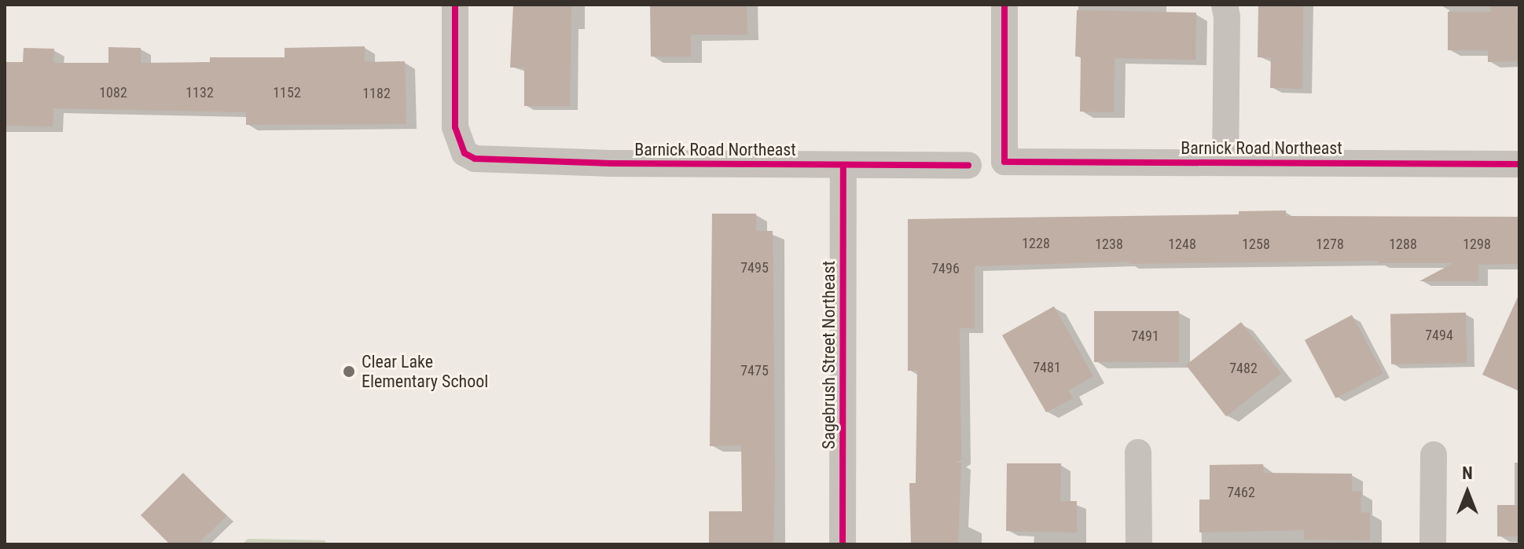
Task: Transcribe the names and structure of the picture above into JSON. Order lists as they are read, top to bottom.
{
  "streets": {
    "street": ["Barnick Road Northeast", "Sagebrush Street Northeast"]
  },
  "crossings": [
    ["Barnick Road Northeast", "Sagebrush Street Northeast"]
  ],
  "places": ["Clear Lake Elementary School"],
  "house_numbers": [
    "1082",
    "1132",
    "1152",
    "1182",
    "1228",
    "1238",
    "1248",
    "1258",
    "1278",
    "1288",
    "1298",
    "7495",
    "7496",
    "7494",
    "7491",
    "7481",
    "7482",
    "7475",
    "7462"
  ],
  "north": "top"
}
